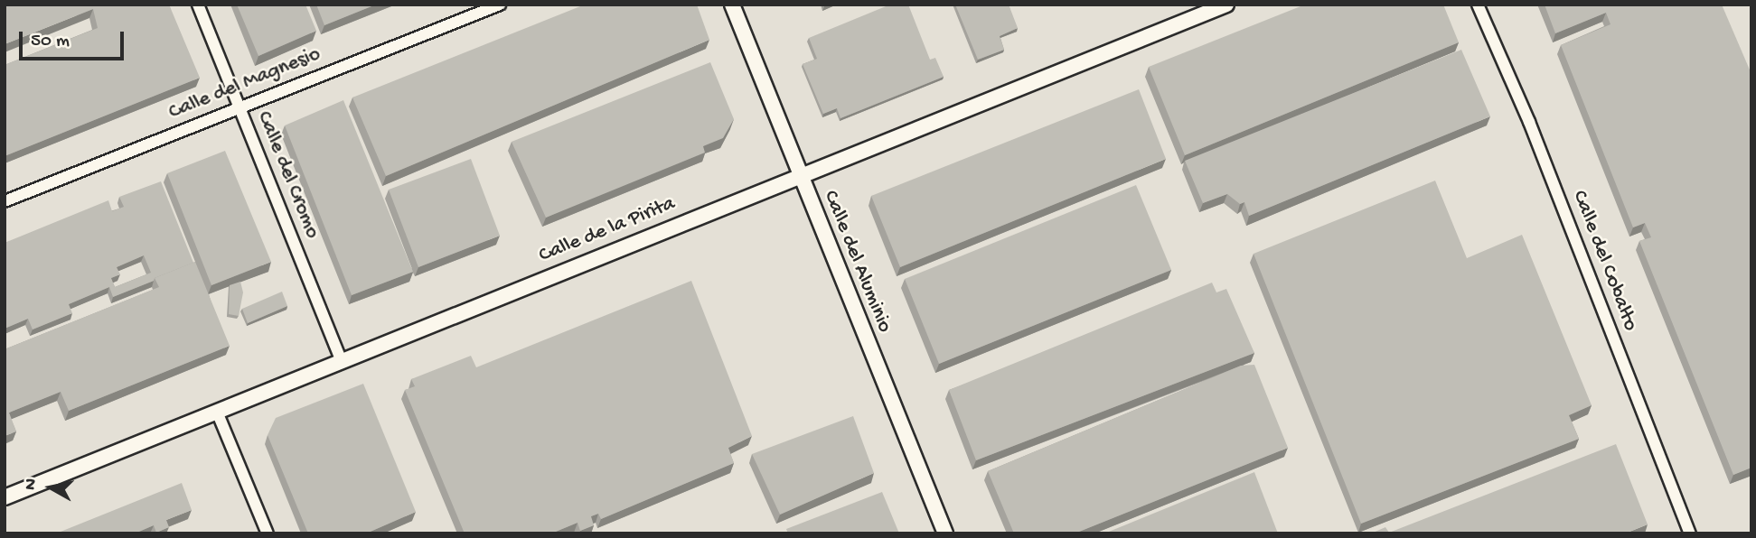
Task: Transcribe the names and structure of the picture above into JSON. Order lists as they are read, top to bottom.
{
  "streets": {
    "street": [
      "Calle del Magnesio",
      "Calle del Cromo",
      "Calle de la Pirita",
      "Calle del Cobalto",
      "Calle del Aluminio"
    ]
  },
  "crossings": [
    ["Calle del Magnesio", "Calle del Cromo"],
    ["Calle del Cromo", "Calle de la Pirita"],
    ["Calle de la Pirita", "Calle del Aluminio"]
  ],
  "scale_bar": "50 m",
  "north": "left"
}
